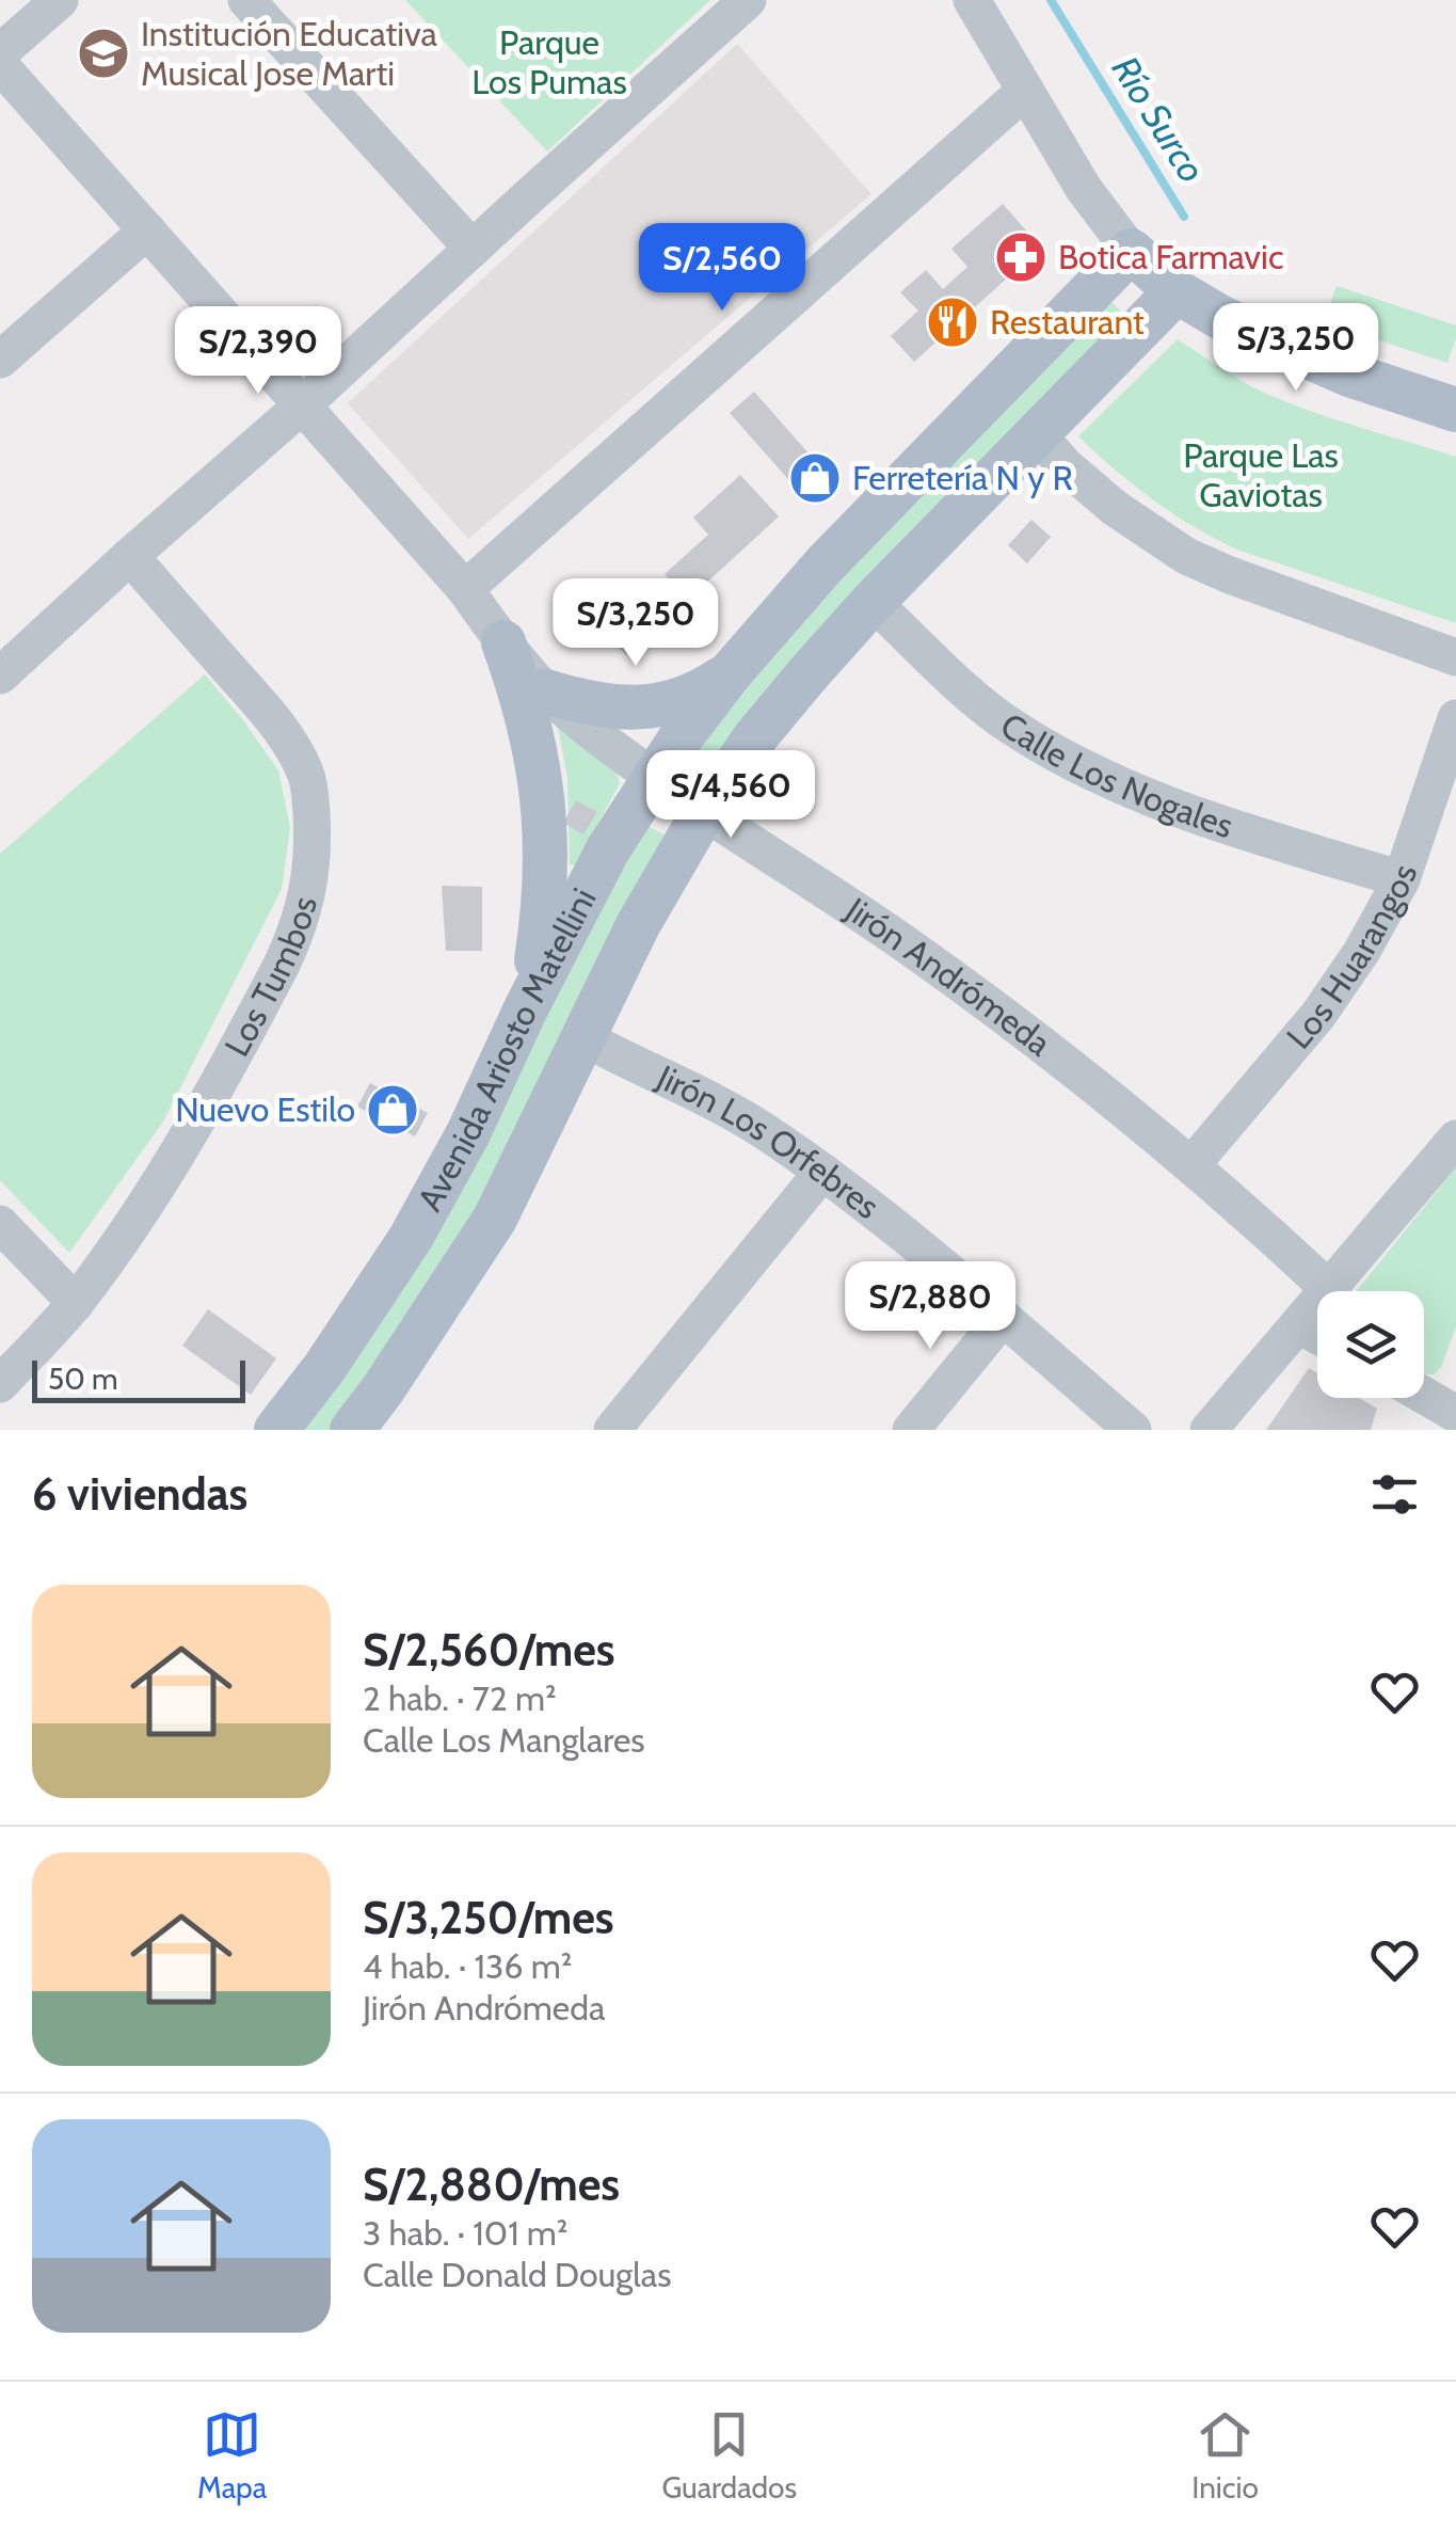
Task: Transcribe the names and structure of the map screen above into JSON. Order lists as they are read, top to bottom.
{
  "streets": {
    "main road": ["Avenida Ariosto Matellini"],
    "street": [
      "Calle Los Nogales",
      "Los Huarangos",
      "Los Tumbos",
      "Jirón Andrómeda",
      "Jirón Los Orfebres"
    ]
  },
  "crossings": [
    ["Calle Los Nogales", "Los Huarangos"],
    ["Calle Los Nogales", "Avenida Ariosto Matellini"],
    ["Los Huarangos", "Jirón Andrómeda"],
    ["Jirón Andrómeda", "Avenida Ariosto Matellini"],
    ["Avenida Ariosto Matellini", "Jirón Los Orfebres"]
  ],
  "water": ["Río Surco"],
  "parks": ["Parque Los Pumas", "Parque Las Gaviotas"],
  "places": {
    "school or university": ["Institución Educativa Musical Jose Marti"],
    "pharmacy": ["Botica Farmavic"],
    "restaurant": ["Restaurant"],
    "shop": ["Ferretería N y R", "Nuevo Estilo"]
  },
  "scale_bar": "50 m",
  "page": {
    "price": [
      "S/2,560",
      "S/3,250",
      "S/2,390",
      "S/3,250",
      "S/4,560",
      "S/2,880"
    ],
    "scale": "50 m",
    "heading": "6 viviendas",
    "list": [
      {
        "name": "S/2,560/mes",
        "note": "2 hab. · 72 m² · Calle Los Manglares"
      },
      {
        "name": "S/3,250/mes",
        "note": "4 hab. · 136 m² · Jirón Andrómeda"
      },
      {
        "name": "S/2,880/mes",
        "note": "3 hab. · 101 m² · Calle Donald Douglas"
      }
    ],
    "tabs": ["Mapa", "Guardados", "Inicio"]
  }
}
